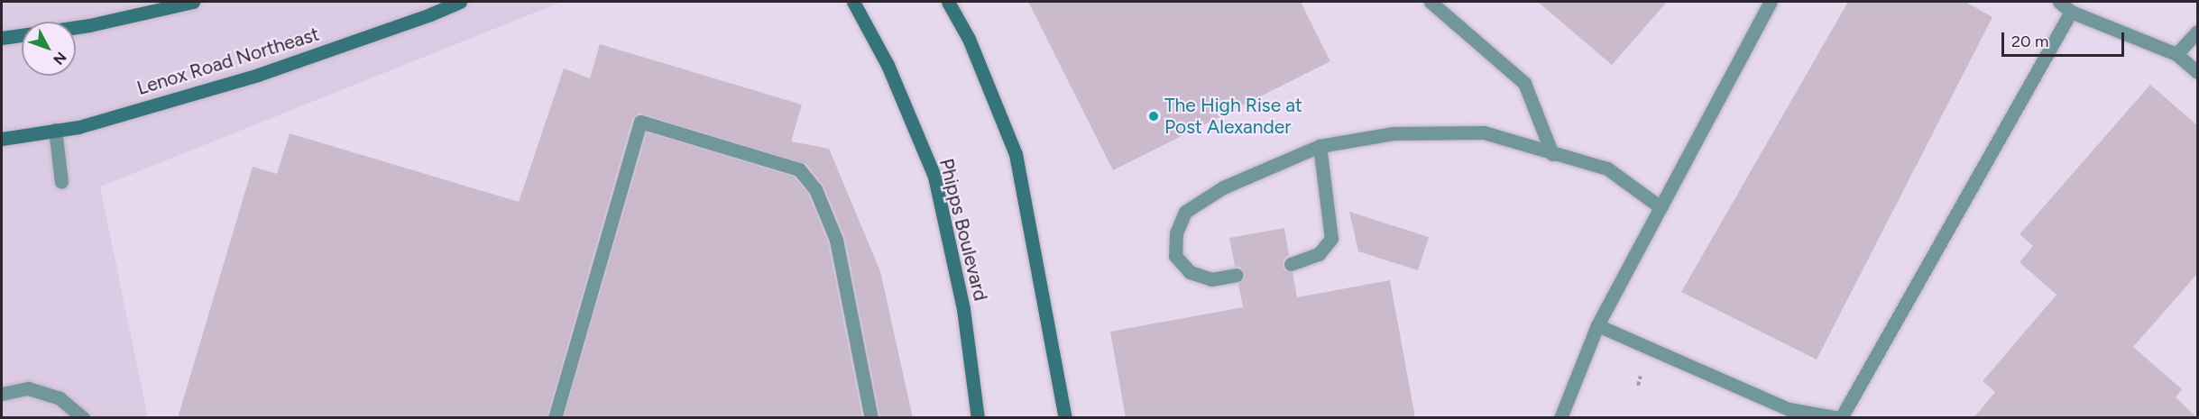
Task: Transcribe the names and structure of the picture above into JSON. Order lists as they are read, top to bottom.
{
  "streets": {
    "main road": ["Lenox Road Northeast", "Phipps Boulevard"]
  },
  "places": ["The High Rise at Post Alexander"],
  "scale_bar": "20 m",
  "north": "bottom right"
}
